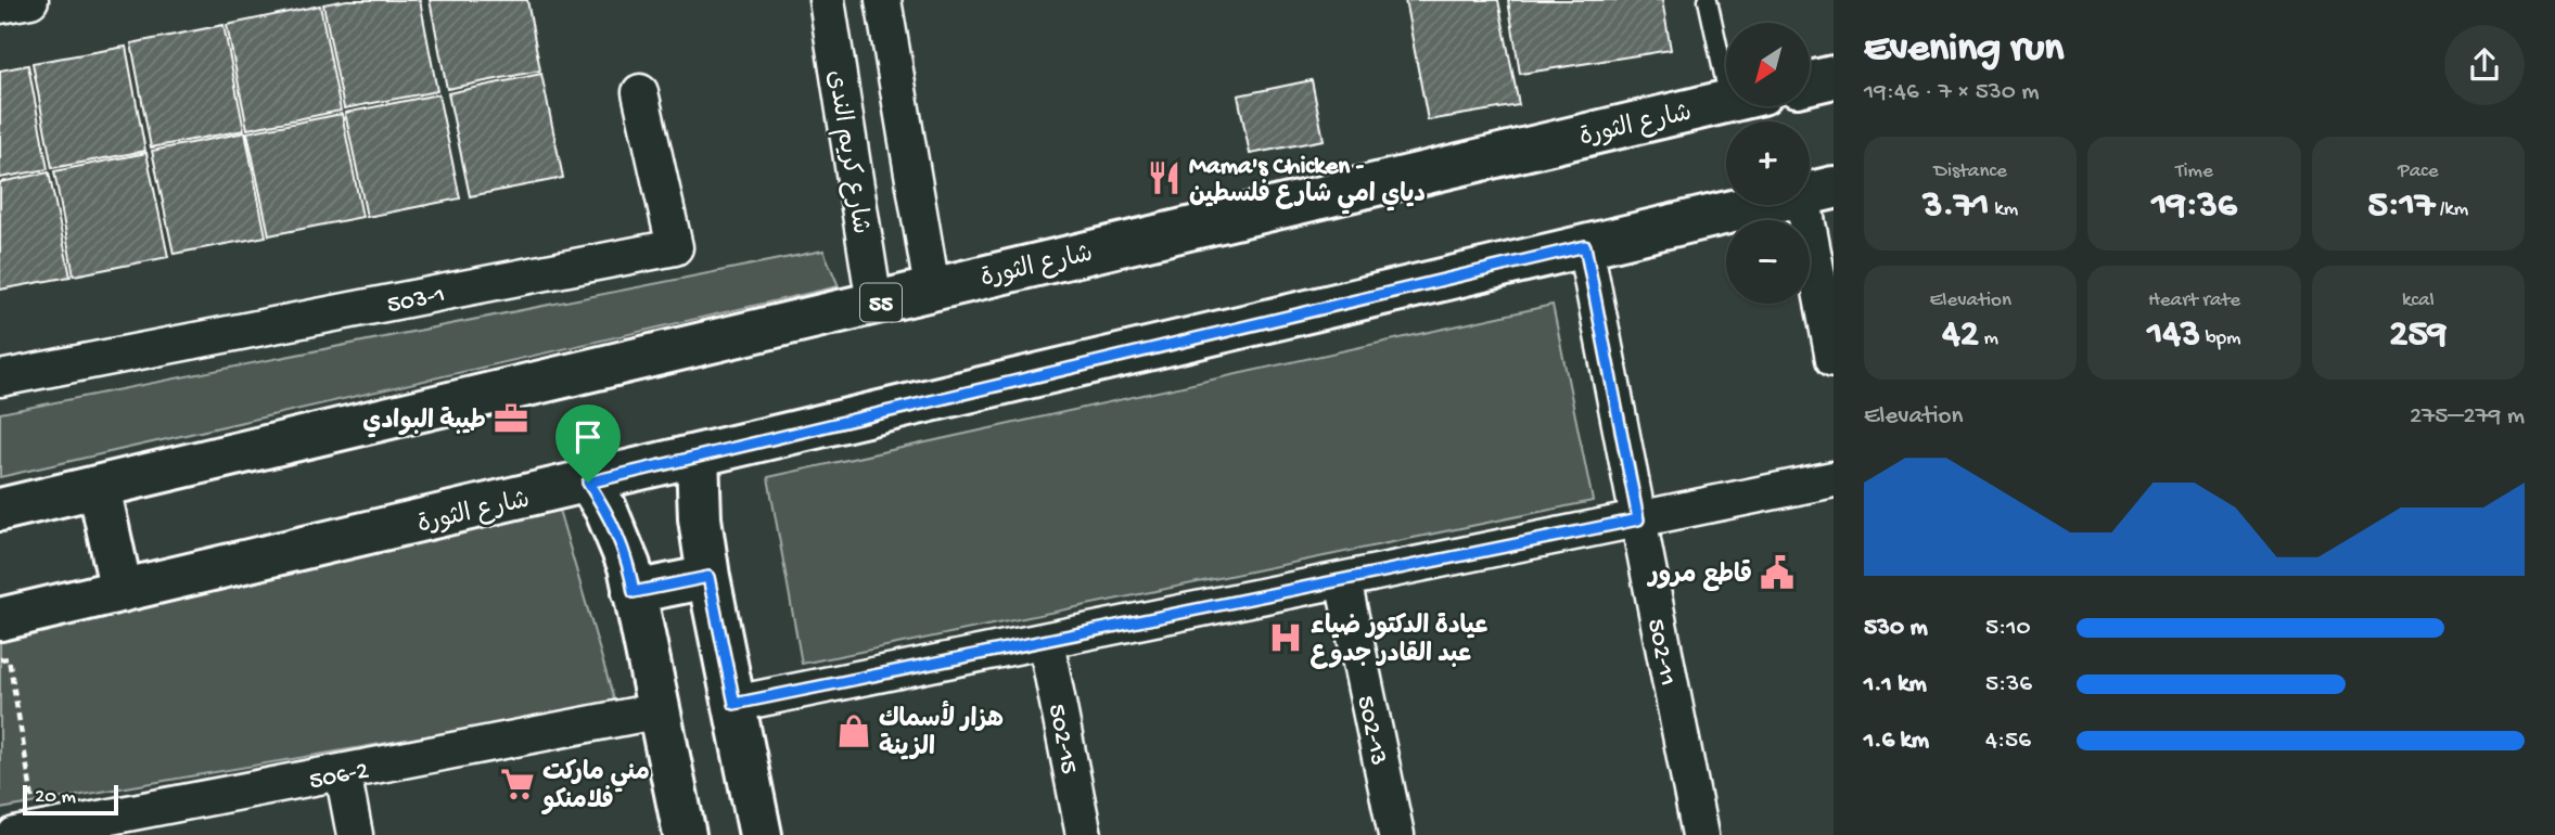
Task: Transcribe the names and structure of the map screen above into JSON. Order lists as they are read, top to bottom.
{
  "streets": {
    "main road": ["شارع الثورة", "55"],
    "street": [
      "شارع كريم الندى",
      "503-1",
      "502-11",
      "502-13",
      "502-15",
      "506-2"
    ]
  },
  "crossings": [
    ["شارع الثورة", "شارع كريم الندى"],
    ["شارع الثورة", "502-11"]
  ],
  "places": {
    "restaurant": ["Mama's Chicken - دياي امي شارع فلسطين"],
    "office": ["طيبة البوادي"],
    "public building": ["قاطع مرور"],
    "hospital": ["عيادة الدكتور ضياء عبد القادر جدوع"],
    "shop": ["هزار لأسماك الزينة"],
    "supermarket": ["مني ماركت فلامنكو"]
  },
  "scale_bar": "20 m",
  "north": "bottom left",
  "page": {
    "heading": ["Evening run", "19:46 · 7 × 530 m"],
    "map_buttons": ["+", "−"],
    "stats": [
      ["Distance", "3.71 km"],
      ["Time", "19:36"],
      ["Pace", "5:17 /km"],
      ["Elevation", "42 m"],
      ["Heart rate", "143 bpm"],
      ["kcal", "259"]
    ],
    "chart": ["Elevation", "275–279 m"],
    "list": [
      {
        "name": "530 m",
        "note": "5:10"
      },
      {
        "name": "1.1 km",
        "note": "5:36"
      },
      {
        "name": "1.6 km",
        "note": "4:56"
      }
    ],
    "scale": "20 m"
  }
}
